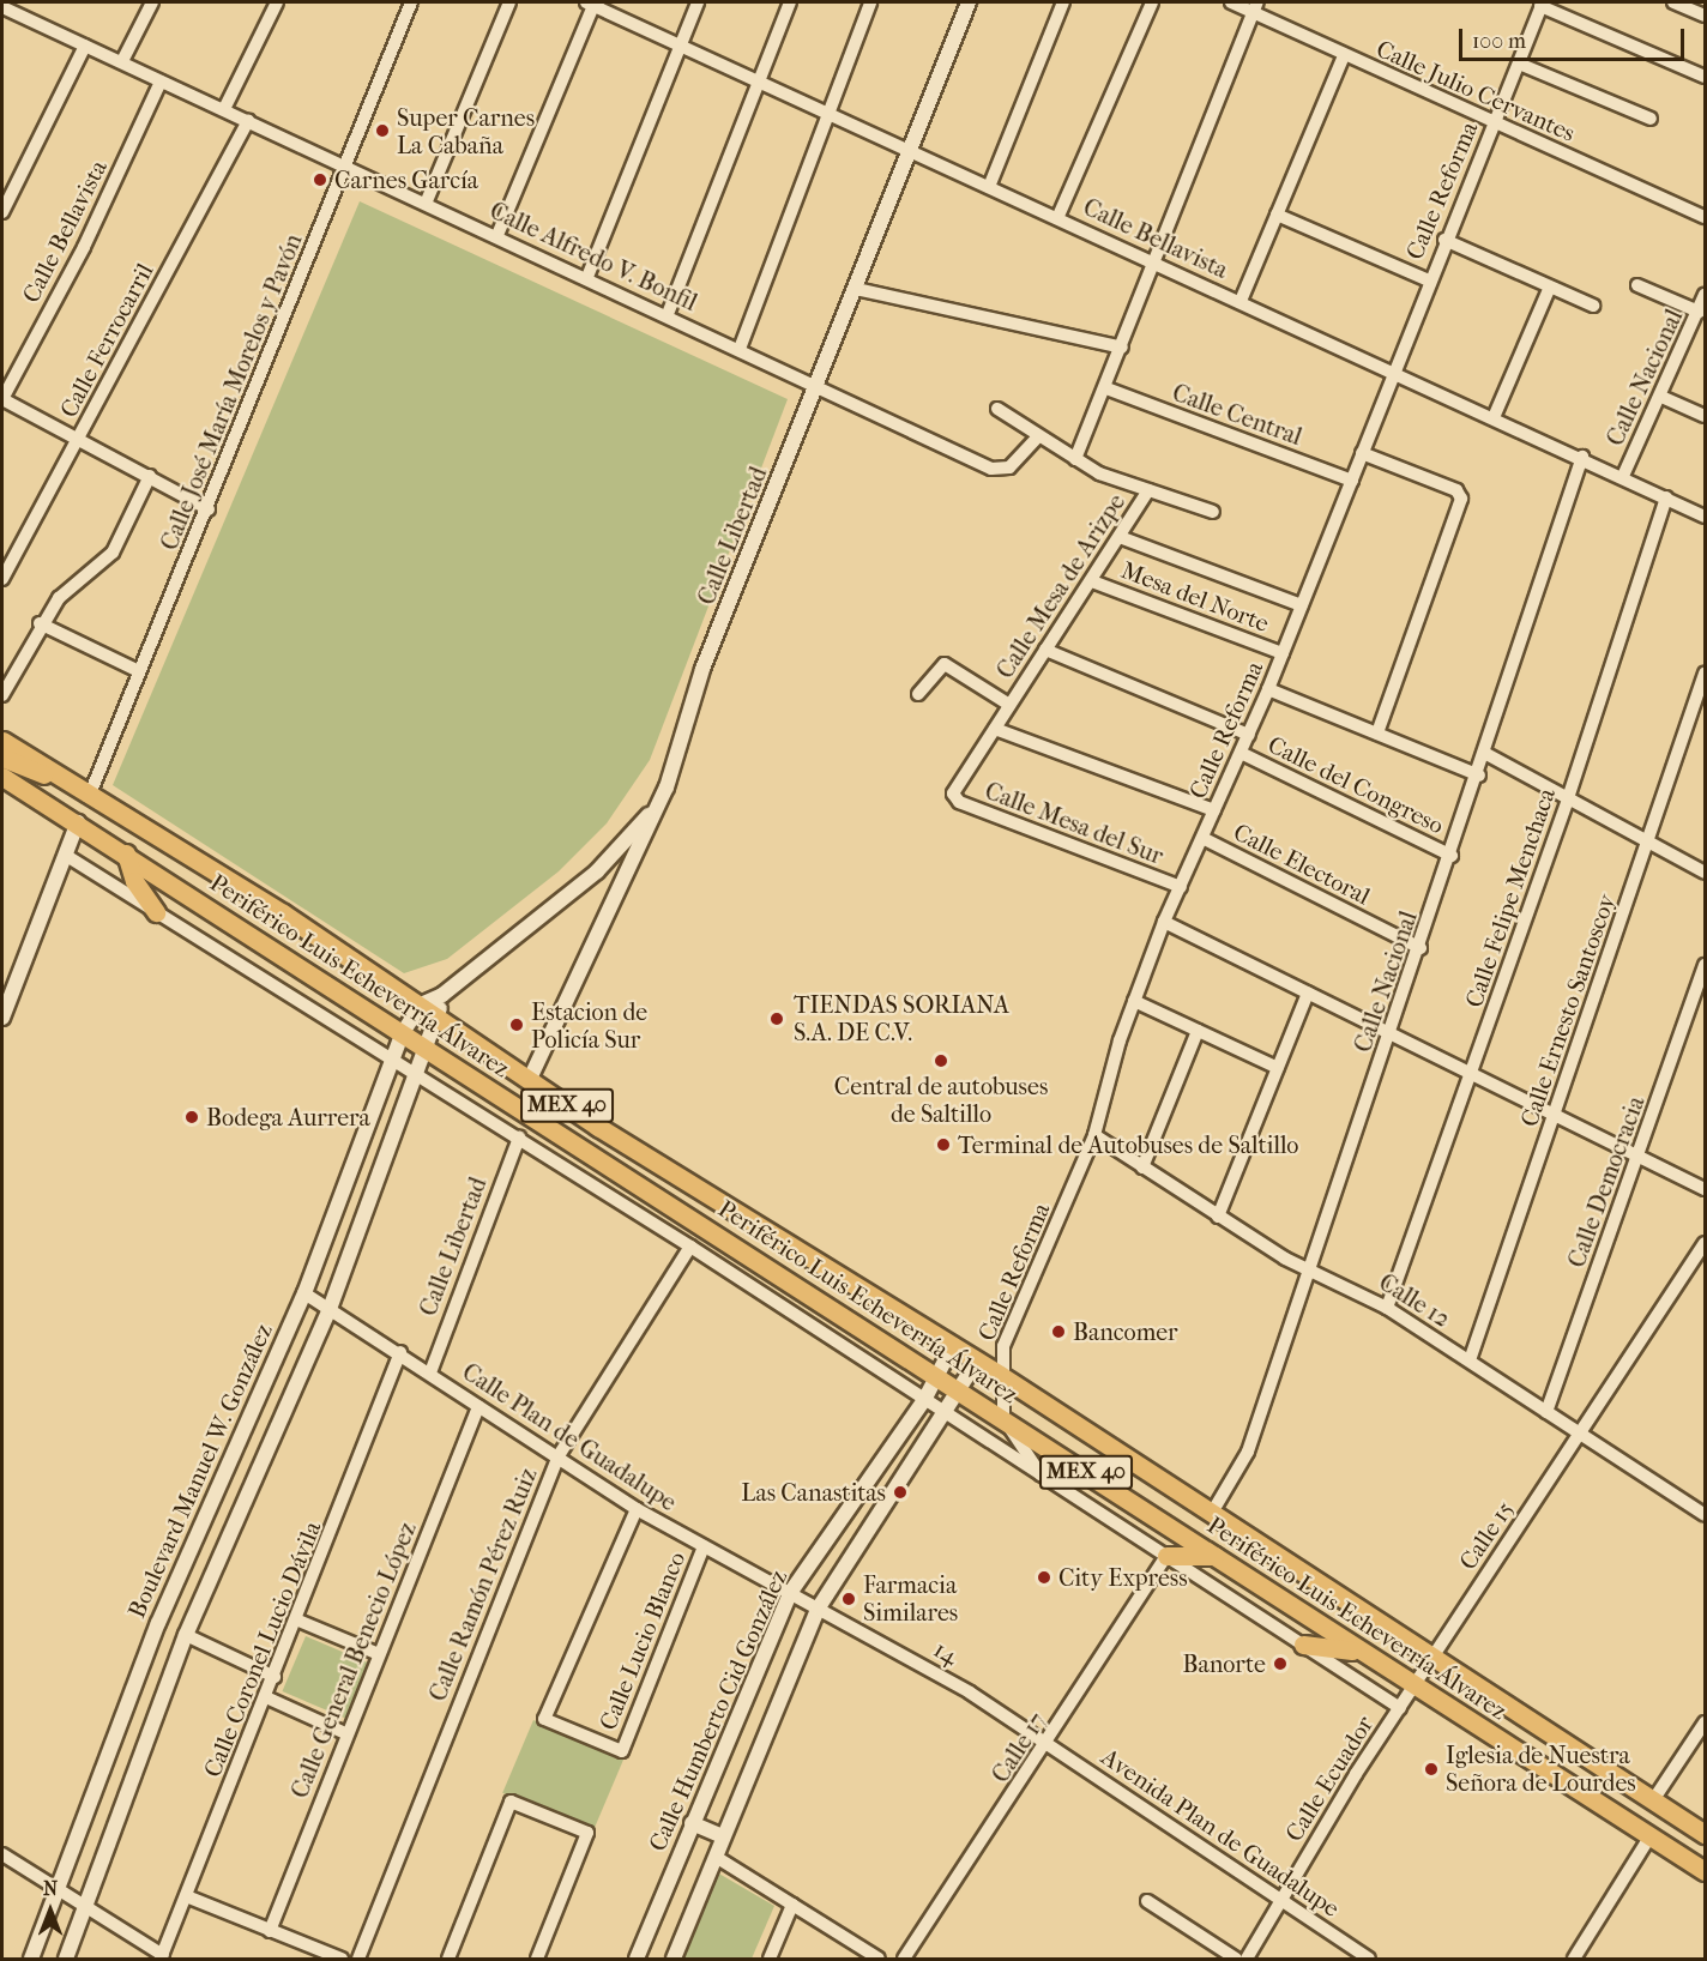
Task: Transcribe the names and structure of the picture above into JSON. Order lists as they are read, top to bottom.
{
  "streets": {
    "main road": ["Periférico Luis Echeverría Álvarez", "MEX 40"],
    "street": [
      "Calle Julio Cervantes",
      "Calle Reforma",
      "Calle Bellavista",
      "Calle Alfredo V. Bonfil",
      "Calle Ferrocarril",
      "Calle Nacional",
      "Calle José María Morelos y Pavón",
      "Calle Central",
      "Calle Libertad",
      "Calle Mesa de Arizpe",
      "Mesa del Norte",
      "Calle del Congreso",
      "Calle Mesa del Sur",
      "Calle Electoral",
      "Calle Felipe Menchaca",
      "Calle Ernesto Santoscoy",
      "Calle Democracia",
      "Calle 12",
      "Calle Plan de Guadalupe",
      "Boulevard Manuel W. González",
      "Calle 15",
      "Calle Ramón Pérez Ruiz",
      "Calle Lucio Blanco",
      "Calle Coronel Lucio Dávila",
      "14",
      "Calle General Benecio López",
      "Calle Humberto Cid González",
      "Calle 17",
      "Calle Ecuador",
      "Avenida Plan de Guadalupe"
    ]
  },
  "crossings": [
    ["Calle Julio Cervantes", "Calle Reforma"],
    ["Calle Reforma", "Calle Bellavista"],
    ["Calle Reforma", "Calle Central"],
    ["Calle Reforma", "Mesa del Norte"],
    ["Calle Reforma", "Calle del Congreso"],
    ["Calle Reforma", "Calle Mesa del Sur"],
    ["Calle Reforma", "Calle Electoral"],
    ["Calle Reforma", "Periférico Luis Echeverría Álvarez"],
    ["Calle Reforma", "Calle 12"],
    ["Calle Bellavista", "Calle Alfredo V. Bonfil"],
    ["Calle Bellavista", "Calle Nacional"],
    ["Calle Bellavista", "Calle Libertad"],
    ["Calle Bellavista", "Calle Felipe Menchaca"],
    ["Calle Alfredo V. Bonfil", "Calle Ferrocarril"],
    ["Calle Alfredo V. Bonfil", "Calle José María Morelos y Pavón"],
    ["Calle Alfredo V. Bonfil", "Calle Libertad"],
    ["Calle Nacional", "Calle del Congreso"],
    ["Calle Nacional", "Calle Electoral"],
    ["Calle Nacional", "Periférico Luis Echeverría Álvarez"],
    ["Calle Nacional", "Calle 12"],
    ["Calle José María Morelos y Pavón", "Periférico Luis Echeverría Álvarez"],
    ["Calle Libertad", "Periférico Luis Echeverría Álvarez"],
    ["Calle Libertad", "Calle Plan de Guadalupe"],
    ["Calle Mesa de Arizpe", "Mesa del Norte"],
    ["Calle Mesa de Arizpe", "Calle Mesa del Sur"],
    ["Calle Felipe Menchaca", "Calle 12"],
    ["Periférico Luis Echeverría Álvarez", "Boulevard Manuel W. González"],
    ["Periférico Luis Echeverría Álvarez", "Calle 15"],
    ["Periférico Luis Echeverría Álvarez", "Calle Humberto Cid González"],
    ["Periférico Luis Echeverría Álvarez", "Calle Ecuador"],
    ["Calle Ernesto Santoscoy", "Calle 12"],
    ["Calle Democracia", "Calle 12"],
    ["Calle 12", "Calle 15"],
    ["Calle Plan de Guadalupe", "Boulevard Manuel W. González"],
    ["Calle Plan de Guadalupe", "Calle Ramón Pérez Ruiz"],
    ["Calle Plan de Guadalupe", "Calle Lucio Blanco"],
    ["Calle Plan de Guadalupe", "Calle Coronel Lucio Dávila"],
    ["Calle Plan de Guadalupe", "14"],
    ["Calle Plan de Guadalupe", "Calle General Benecio López"],
    ["Calle Plan de Guadalupe", "Calle Humberto Cid González"],
    ["Calle 15", "Calle Ecuador"],
    ["14", "Calle Humberto Cid González"],
    ["14", "Calle 17"],
    ["14", "Avenida Plan de Guadalupe"],
    ["Calle 17", "Avenida Plan de Guadalupe"],
    ["Calle Ecuador", "Avenida Plan de Guadalupe"]
  ],
  "places": [
    "Super Carnes La Cabaña",
    "Carnes García",
    "TIENDAS SORIANA S.A. DE C.V.",
    "Estacion de Policía Sur",
    "Central de autobuses de Saltillo",
    "Bodega Aurrera",
    "Terminal de Autobuses de Saltillo",
    "Bancomer",
    "Las Canastitas",
    "City Express",
    "Farmacia Similares",
    "Banorte",
    "Iglesia de Nuestra Señora de Lourdes"
  ],
  "scale_bar": "100 m",
  "north": "top"
}
